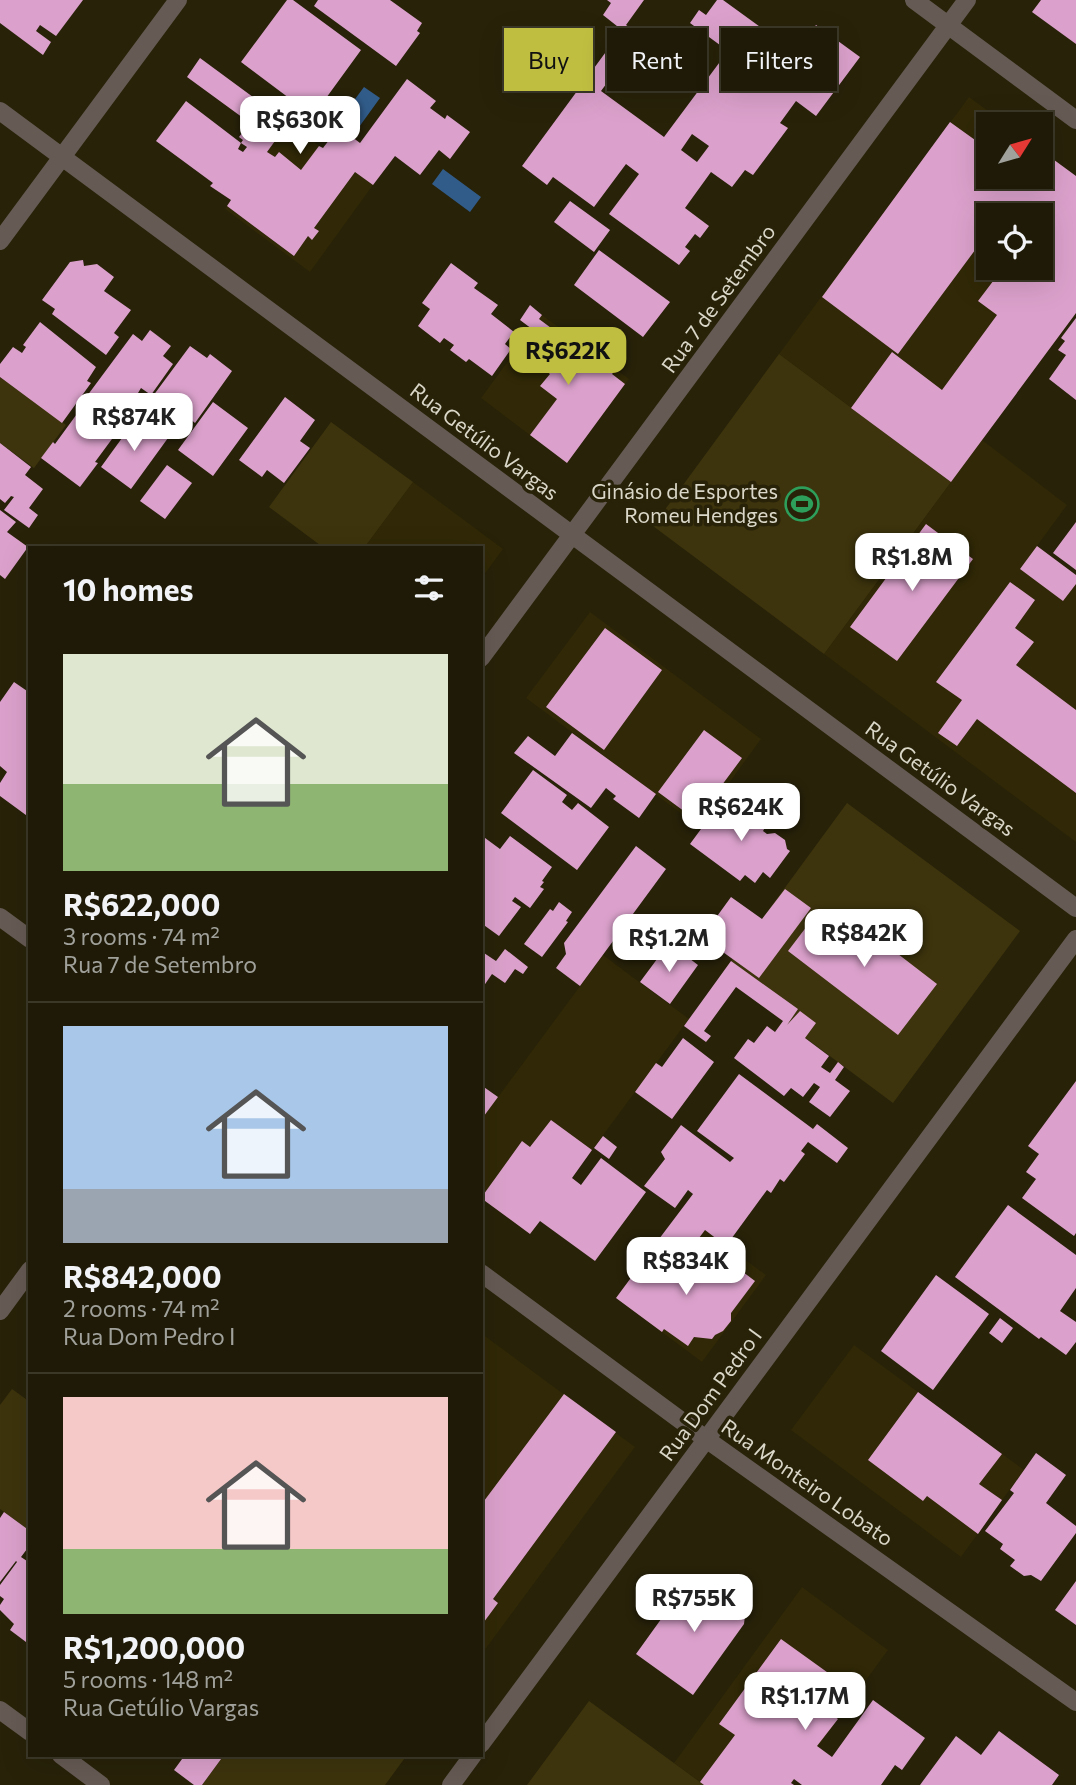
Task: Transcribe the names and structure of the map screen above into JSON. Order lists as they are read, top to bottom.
{
  "streets": {
    "street": [
      "Rua 7 de Setembro",
      "Rua Getúlio Vargas",
      "Rua Dom Pedro I",
      "Rua Monteiro Lobato"
    ]
  },
  "crossings": [
    ["Rua 7 de Setembro", "Rua Getúlio Vargas"],
    ["Rua Dom Pedro I", "Rua Monteiro Lobato"]
  ],
  "places": {
    "sports": ["Ginásio de Esportes Romeu Hendges"]
  },
  "north": "top right",
  "page": {
    "chip": ["Buy", "Rent", "Filters"],
    "price": [
      "R$630K",
      "R$622K",
      "R$874K",
      "R$1.8M",
      "R$624K",
      "R$842K",
      "R$1.2M",
      "R$834K",
      "R$755K",
      "R$1.17M"
    ],
    "heading": "10 homes",
    "list": [
      {
        "name": "R$622,000",
        "note": "3 rooms · 74 m² · Rua 7 de Setembro"
      },
      {
        "name": "R$842,000",
        "note": "2 rooms · 74 m² · Rua Dom Pedro I"
      },
      {
        "name": "R$1,200,000",
        "note": "5 rooms · 148 m² · Rua Getúlio Vargas"
      }
    ]
  }
}
